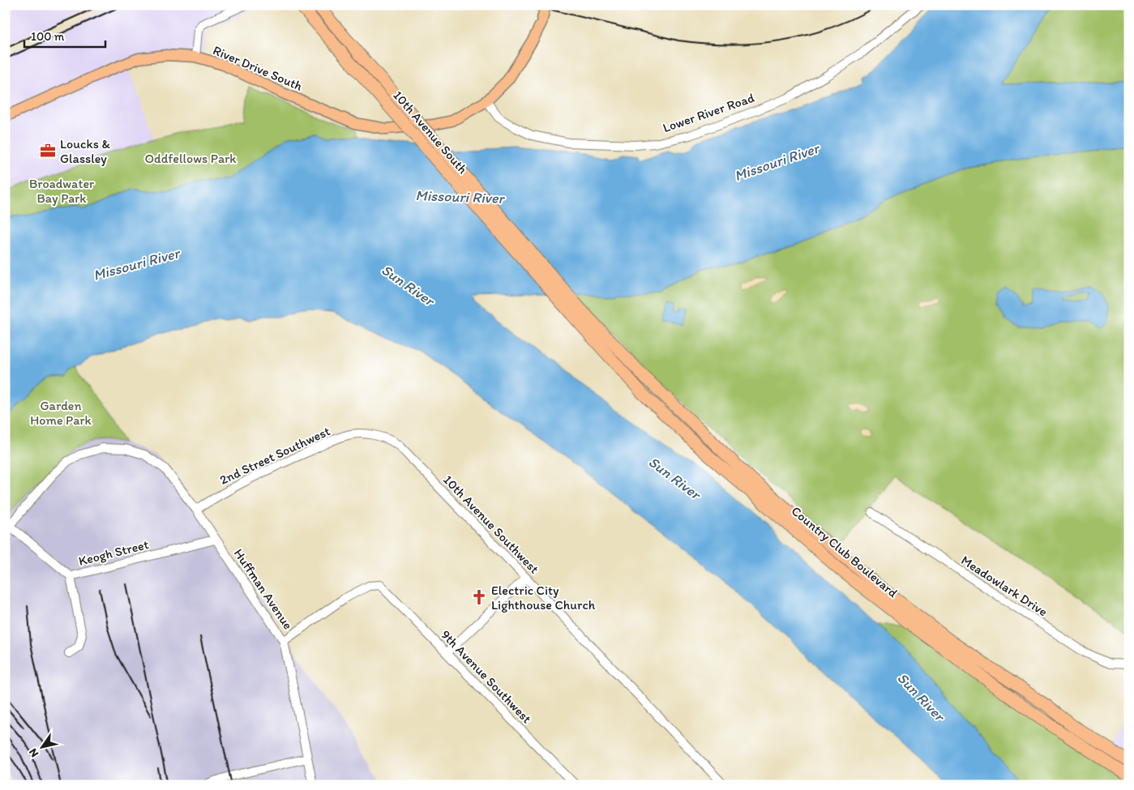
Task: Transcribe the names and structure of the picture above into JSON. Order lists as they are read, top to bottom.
{
  "streets": {
    "highway": ["10th Avenue South", "Country Club Boulevard"],
    "main road": ["River Drive South"],
    "street": [
      "Lower River Road",
      "2nd Street Southwest",
      "10th Avenue Southwest",
      "Keogh Street",
      "Meadowlark Drive",
      "Huffman Avenue",
      "9th Avenue Southwest"
    ]
  },
  "crossings": [
    ["River Drive South", "Lower River Road"],
    ["10th Avenue South", "Country Club Boulevard"],
    ["2nd Street Southwest", "10th Avenue Southwest"],
    ["2nd Street Southwest", "Huffman Avenue"],
    ["Keogh Street", "Huffman Avenue"],
    ["Huffman Avenue", "9th Avenue Southwest"]
  ],
  "water": ["Missouri River", "Sun River"],
  "parks": ["Oddfellows Park", "Broadwater Bay Park", "Garden Home Park"],
  "places": {
    "office": ["Loucks & Glassley"],
    "church": ["Electric City Lighthouse Church"]
  },
  "scale_bar": "100 m",
  "north": "bottom left"
}
